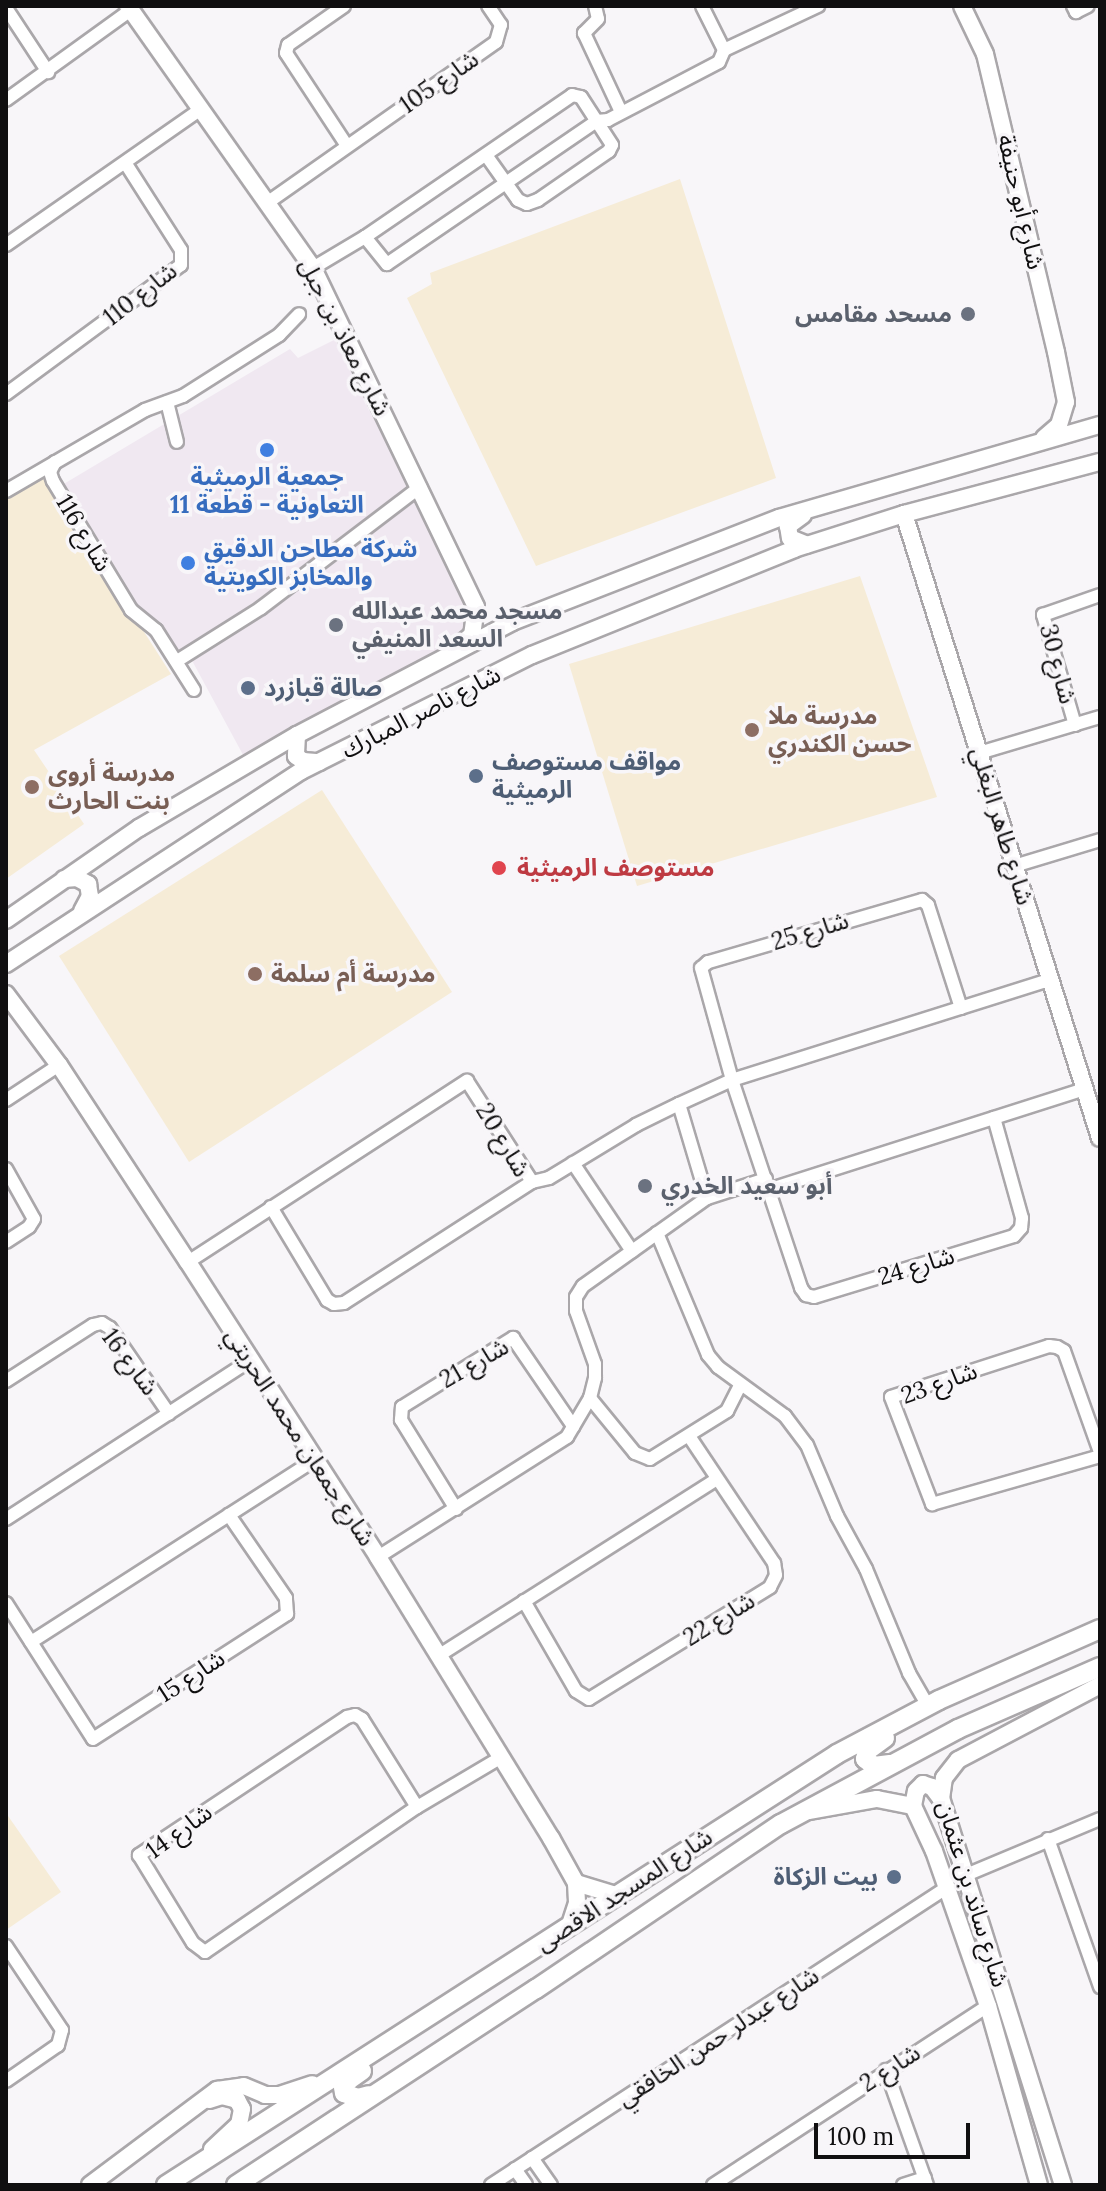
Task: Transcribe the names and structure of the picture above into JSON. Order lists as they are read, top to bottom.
{
  "streets": {
    "main road": ["شارع المسجد الاقصى"],
    "street": [
      "شارع 105",
      "شارع أبو حنيفة",
      "شارع 110",
      "شارع معاذ بن جبل",
      "شارع 116",
      "شارع 30",
      "شارع ناصر المبارك",
      "شارع طاهر البغلي",
      "شارع 25",
      "شارع 20",
      "شارع 24",
      "شارع 16",
      "شارع 21",
      "شارع 23",
      "شارع جمعان محمد الحريتي",
      "شارع 22",
      "شارع 15",
      "شارع 14",
      "شارع ساند بن عثمان",
      "شارع عبدلر حمن الخافقي",
      "شارع 2"
    ]
  },
  "crossings": [
    ["شارع 105", "شارع معاذ بن جبل"],
    ["شارع 30", "شارع طاهر البغلي"],
    ["شارع ناصر المبارك", "شارع طاهر البغلي"],
    ["شارع ناصر المبارك", "شارع جمعان محمد الحريتي"],
    ["شارع 25", "شارع 24"],
    ["شارع 20", "شارع جمعان محمد الحريتي"],
    ["شارع 16", "شارع جمعان محمد الحريتي"],
    ["شارع جمعان محمد الحريتي", "شارع 14"],
    ["شارع المسجد الاقصى", "شارع ساند بن عثمان"],
    ["شارع ساند بن عثمان", "شارع عبدلر حمن الخافقي"],
    ["شارع ساند بن عثمان", "شارع 2"]
  ],
  "places": [
    "مسحد مقامس",
    "جمعية الرميثية التعاونية - قطعة 11",
    "شركة مطاحن الدقيق والمخابز الكويتية",
    "مسجد محمد عبدالله السعد المنيفي",
    "صالة قبازرد",
    "مدرسة ملا حسن الكندري",
    "مواقف مستوصف الرميثية",
    "مدرسة أروى بنت الحارث",
    "مستوصف الرميثية",
    "مدرسة أم سلمة",
    "أبو سعيد الخدري",
    "بيت الزكاة"
  ],
  "scale_bar": "100 m"
}
